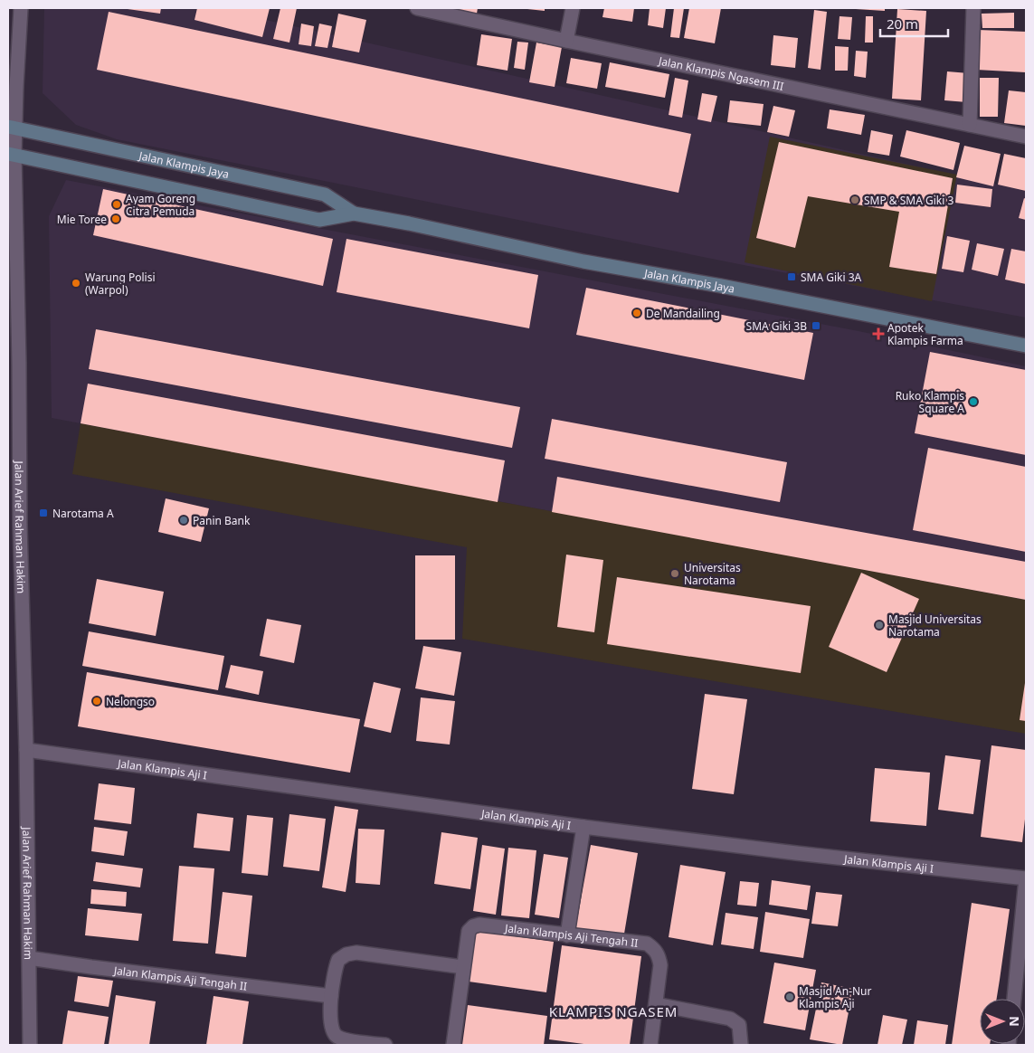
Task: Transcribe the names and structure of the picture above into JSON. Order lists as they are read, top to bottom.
{
  "streets": {
    "main road": ["Jalan Klampis Jaya"],
    "street": [
      "Jalan Klampis Ngasem III",
      "Jalan Arief Rahman Hakim",
      "Jalan Klampis Aji I",
      "Jalan Klampis Aji Tengah II"
    ]
  },
  "crossings": [
    ["Jalan Klampis Jaya", "Jalan Arief Rahman Hakim"],
    ["Jalan Arief Rahman Hakim", "Jalan Klampis Aji I"],
    ["Jalan Arief Rahman Hakim", "Jalan Klampis Aji Tengah II"]
  ],
  "districts": ["KLAMPIS NGASEM"],
  "places": {
    "other": [
      "SMP & SMA Giki 3",
      "Ayam Goreng Citra Pemuda",
      "Mie Toree",
      "Warung Polisi (Warpol)",
      "De Mandailing",
      "Ruko Klampis Square A",
      "Panin Bank",
      "Universitas Narotama",
      "Masjid Universitas Narotama",
      "Nelongso",
      "Masjid An-Nur Klampis Aji"
    ],
    "transit": ["SMA Giki 3A", "SMA Giki 3B", "Narotama A"],
    "health": ["Apotek Klampis Farma"]
  },
  "scale_bar": "20 m",
  "north": "right"
}
